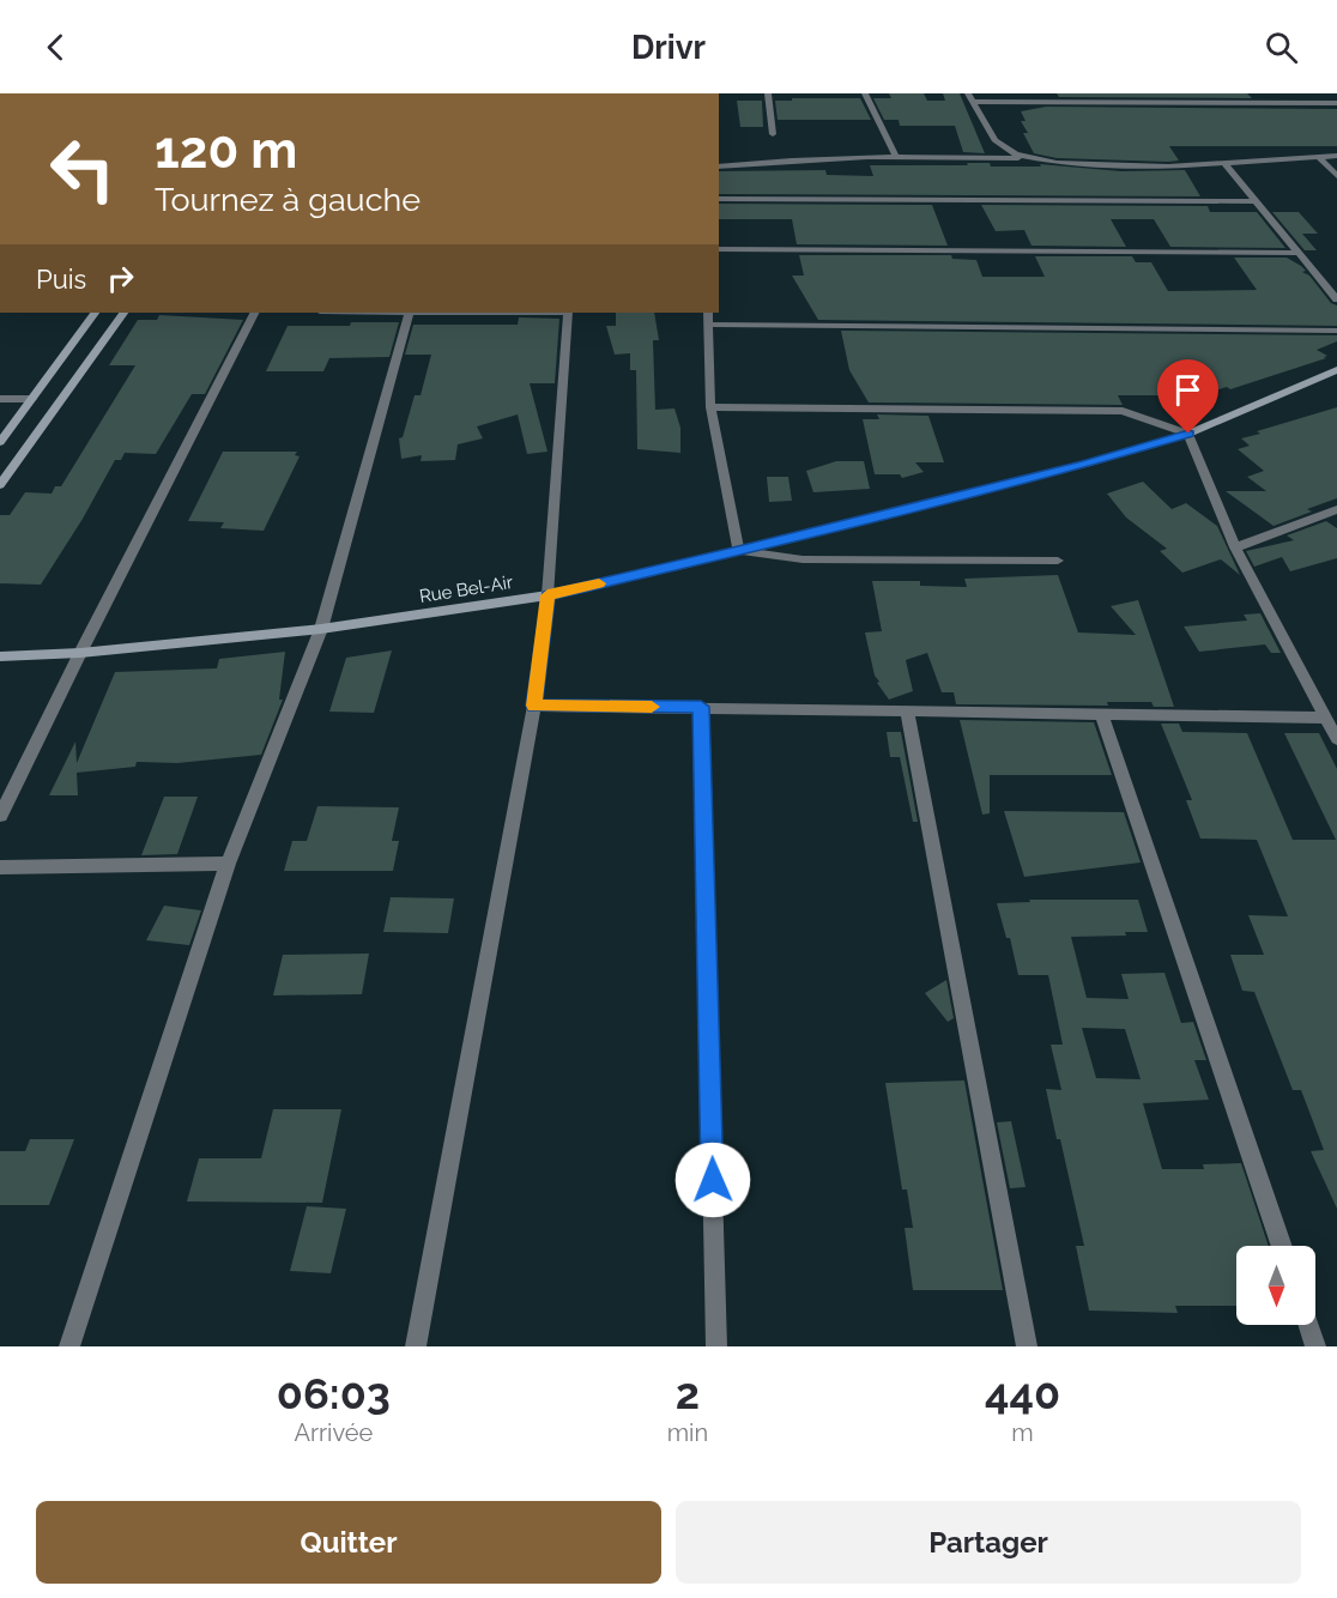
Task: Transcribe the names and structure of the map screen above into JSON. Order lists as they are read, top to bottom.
{
  "streets": {
    "main road": ["Rue Bel-Air"]
  },
  "north": "bottom",
  "page": {
    "header": "Drivr",
    "turn": ["120 m", "Tournez à gauche"],
    "then": "Puis",
    "eta": [
      "06:03",
      "Arrivée",
      "2",
      "min",
      "440",
      "m"
    ],
    "buttons": ["Quitter", "Partager"]
  }
}
